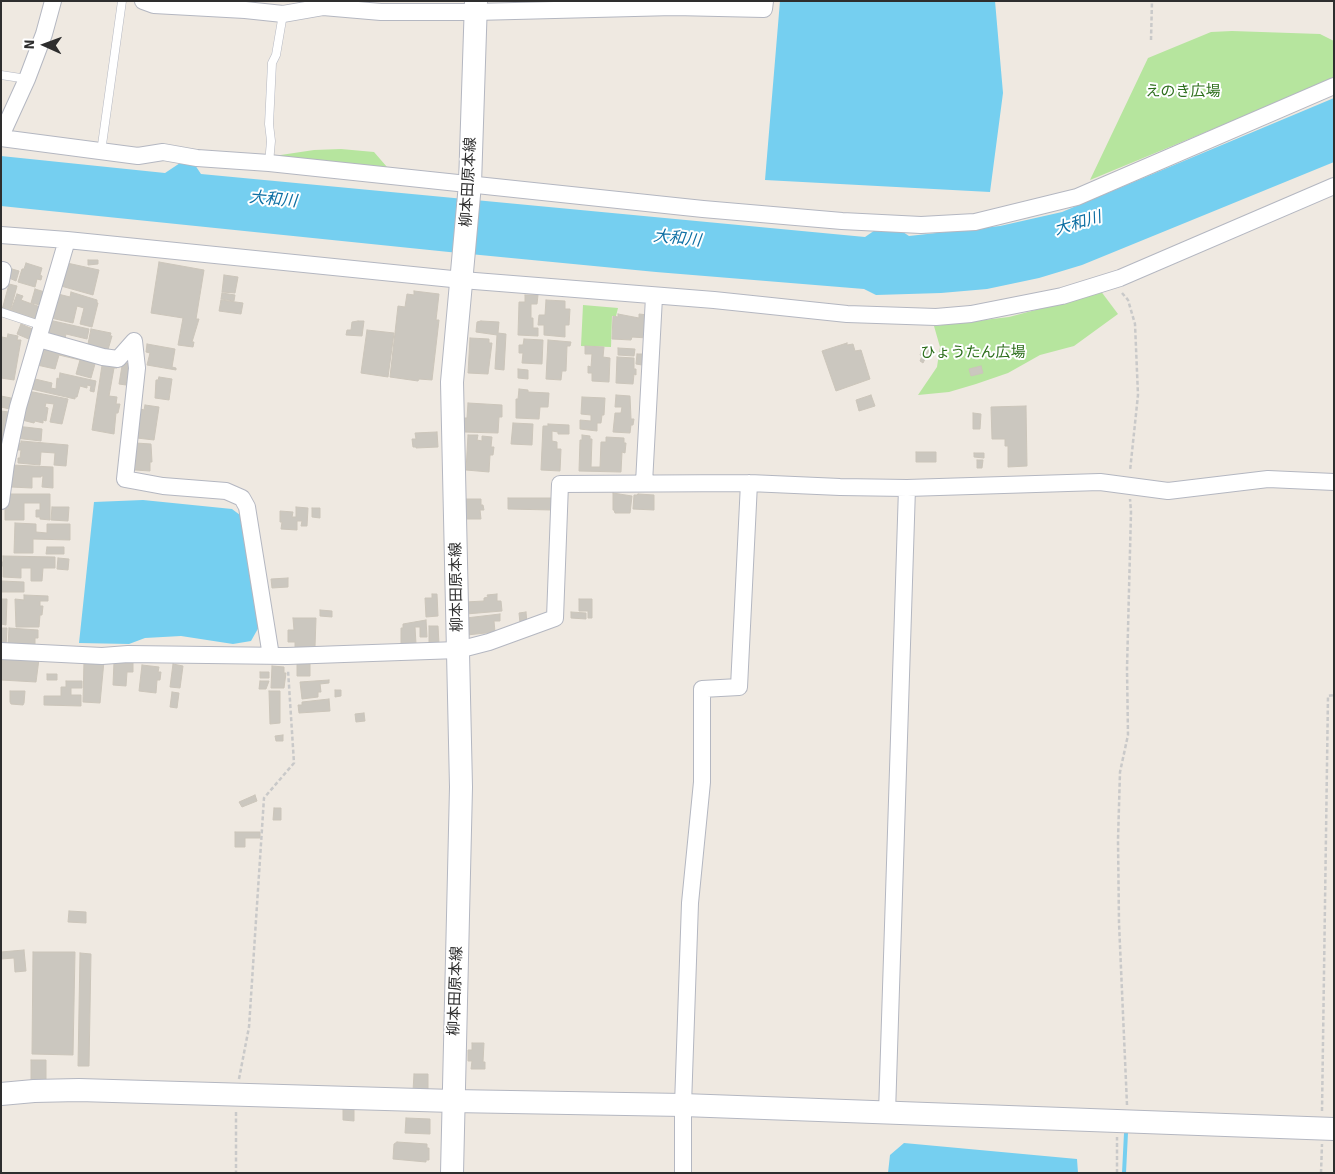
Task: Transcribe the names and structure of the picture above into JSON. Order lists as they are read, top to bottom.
{
  "streets": {
    "street": ["柳本田原本線"]
  },
  "water": ["大和川"],
  "parks": ["えのき広場", "ひょうたん広場"],
  "north": "left"
}
